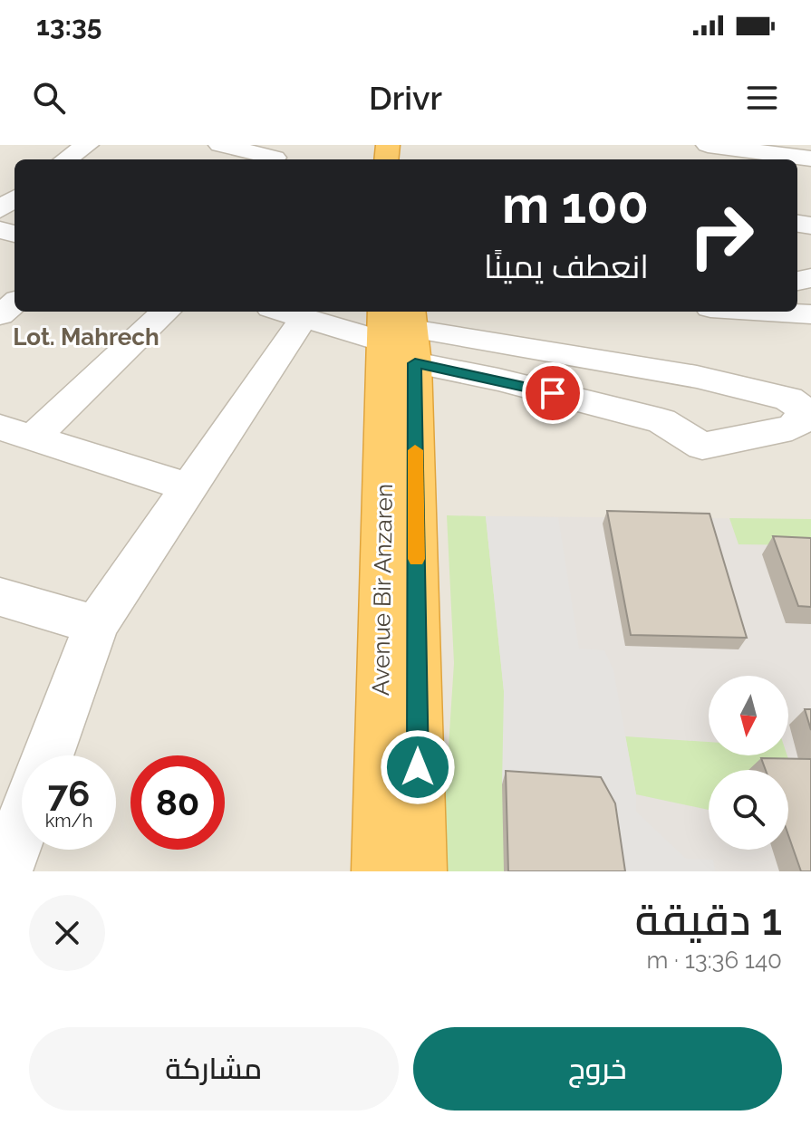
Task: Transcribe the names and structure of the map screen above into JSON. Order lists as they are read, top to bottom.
{
  "streets": {
    "highway": ["Avenue Bir Anzaren"]
  },
  "districts": ["Lot. Mahrech"],
  "north": "bottom",
  "page": {
    "status": "13:35",
    "header": "Drivr",
    "turn": ["100 m", "انعطف يمينًا"],
    "speed": "76 km/h",
    "limit": "80",
    "heading": ["1 دقيقة", "140 m · 13:36"],
    "buttons": ["خروج", "مشاركة"]
  }
}
